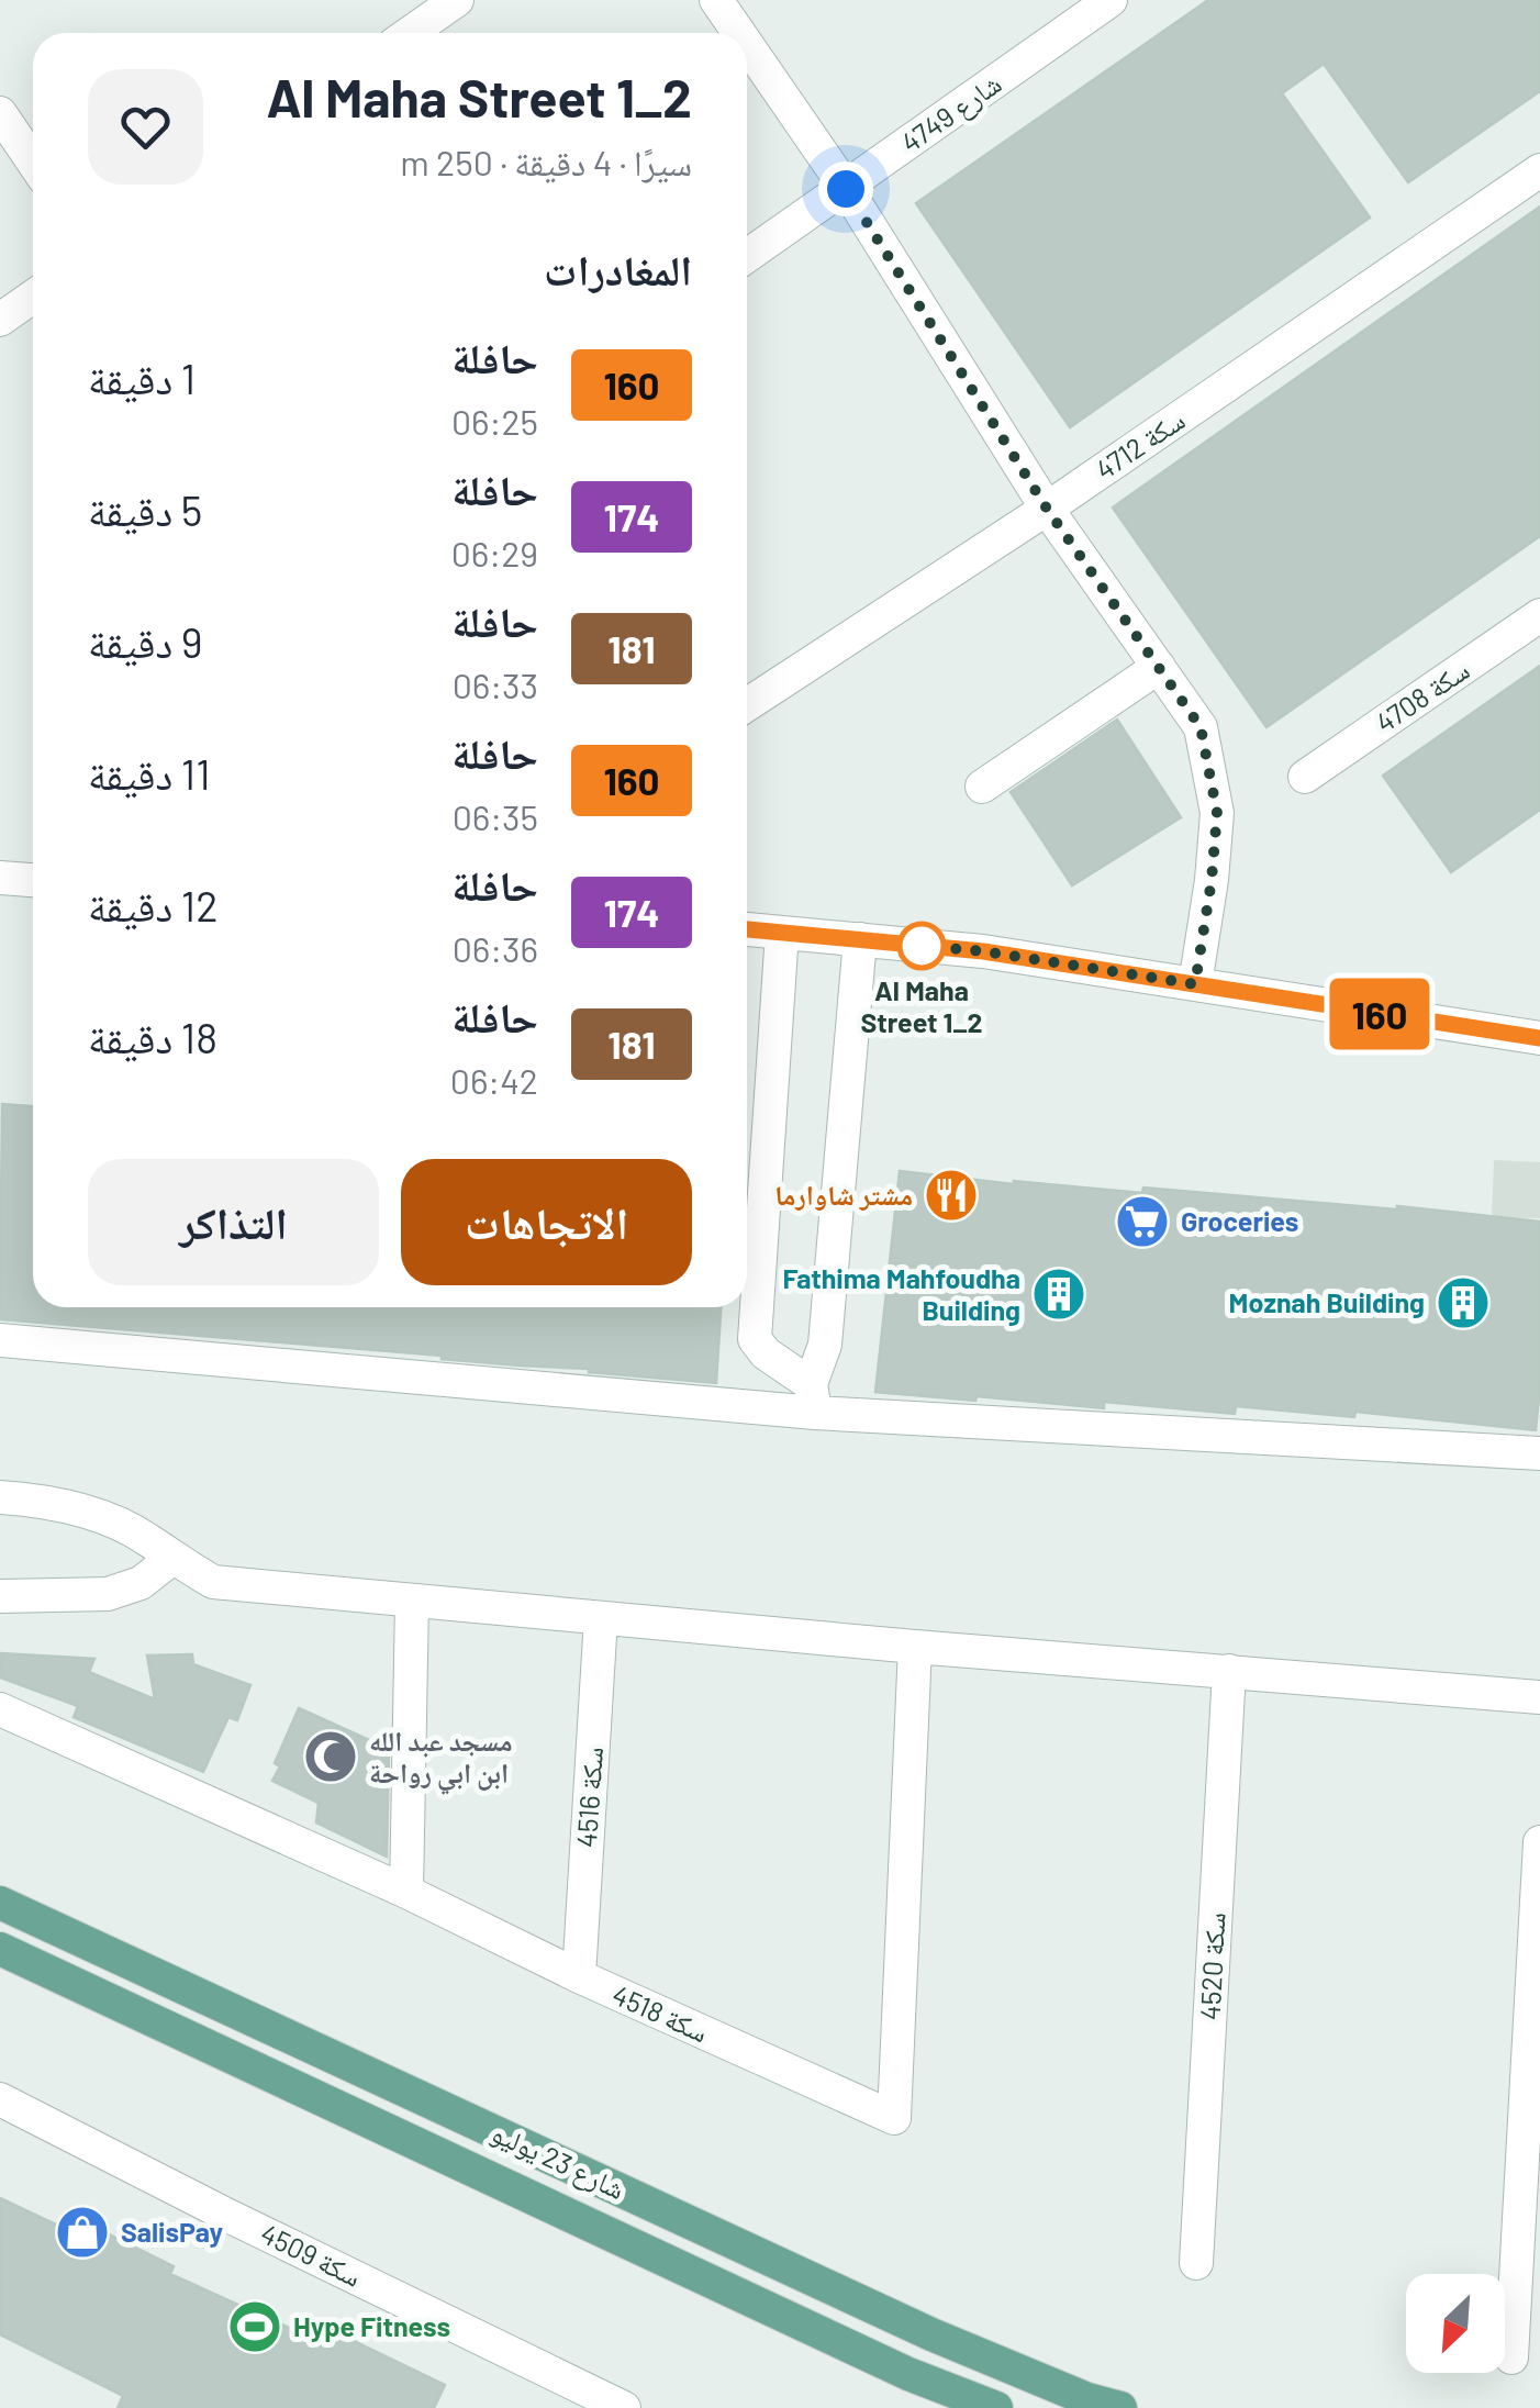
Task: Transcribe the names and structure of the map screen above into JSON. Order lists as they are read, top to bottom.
{
  "streets": {
    "main road": ["شارع 23 يوليو"],
    "street": [
      "4749 شارع",
      "سكة 4712",
      "سكة 4708",
      "سكة 4516",
      "سكة 4520",
      "سكة 4518",
      "سكة 4509"
    ]
  },
  "crossings": [
    ["سكة 4516", "سكة 4518"]
  ],
  "places": {
    "other": ["Al Maha Street 1_2"],
    "restaurant": ["مشتر شاوارما"],
    "supermarket": ["Groceries"],
    "building": ["Fathima Mahfoudha Building", "Moznah Building"],
    "mosque": ["مسجد عبد الله ابن ابي رواحة"],
    "shop": ["SalisPay"],
    "sports": ["Hype Fitness"]
  },
  "lines": ["bus line 160"],
  "north": "bottom left",
  "page": {
    "on_map": "160",
    "heading": [
      ["Al Maha Street 1_2", "سيرًا · 4 دقيقة · 250 m"],
      "المغادرات"
    ],
    "list": [
      {
        "mark": "160",
        "name": "حافلة",
        "note": "06:25",
        "value": "1 دقيقة"
      },
      {
        "mark": "174",
        "name": "حافلة",
        "note": "06:29",
        "value": "5 دقيقة"
      },
      {
        "mark": "181",
        "name": "حافلة",
        "note": "06:33",
        "value": "9 دقيقة"
      },
      {
        "mark": "160",
        "name": "حافلة",
        "note": "06:35",
        "value": "11 دقيقة"
      },
      {
        "mark": "174",
        "name": "حافلة",
        "note": "06:36",
        "value": "12 دقيقة"
      },
      {
        "mark": "181",
        "name": "حافلة",
        "note": "06:42",
        "value": "18 دقيقة"
      }
    ],
    "buttons": ["الاتجاهات", "التذاكر"]
  }
}
